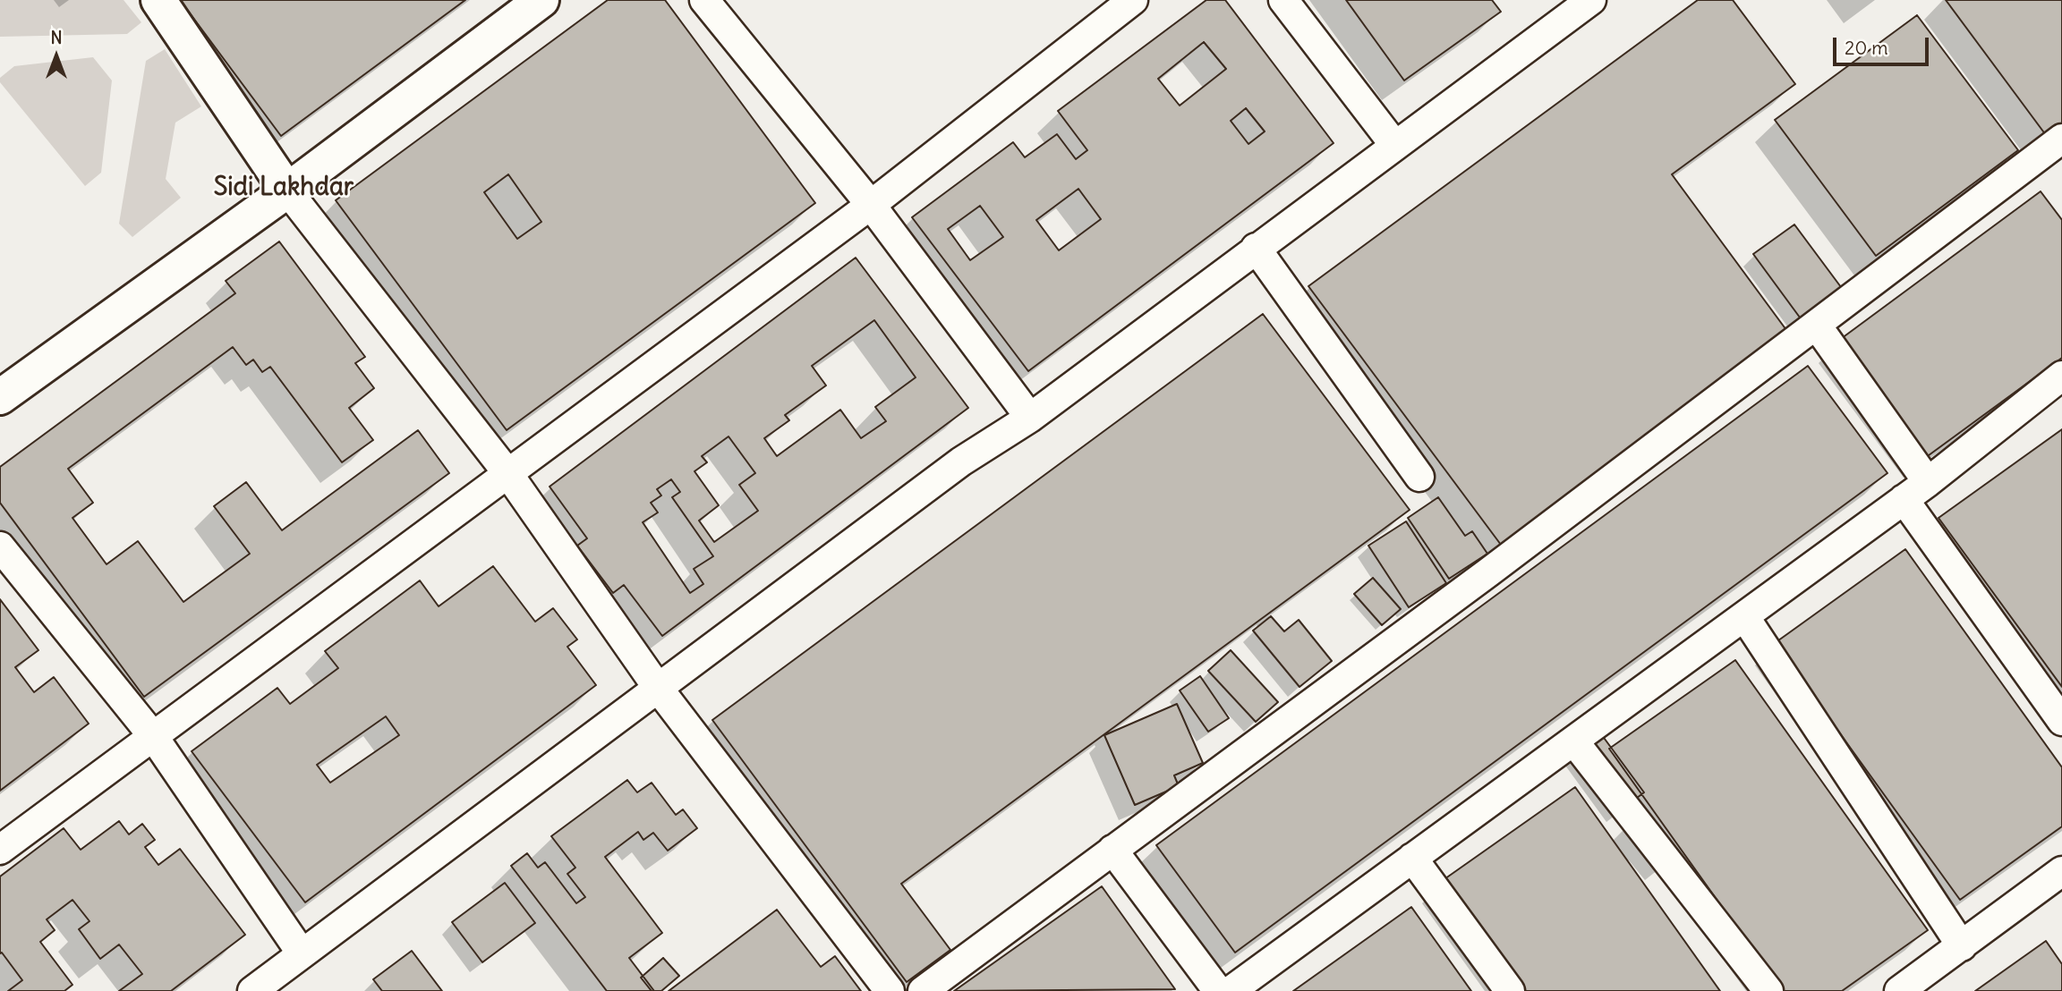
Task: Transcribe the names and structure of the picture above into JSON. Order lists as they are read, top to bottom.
{
  "districts": ["Sidi Lakhdar"],
  "scale_bar": "20 m",
  "north": "top"
}
